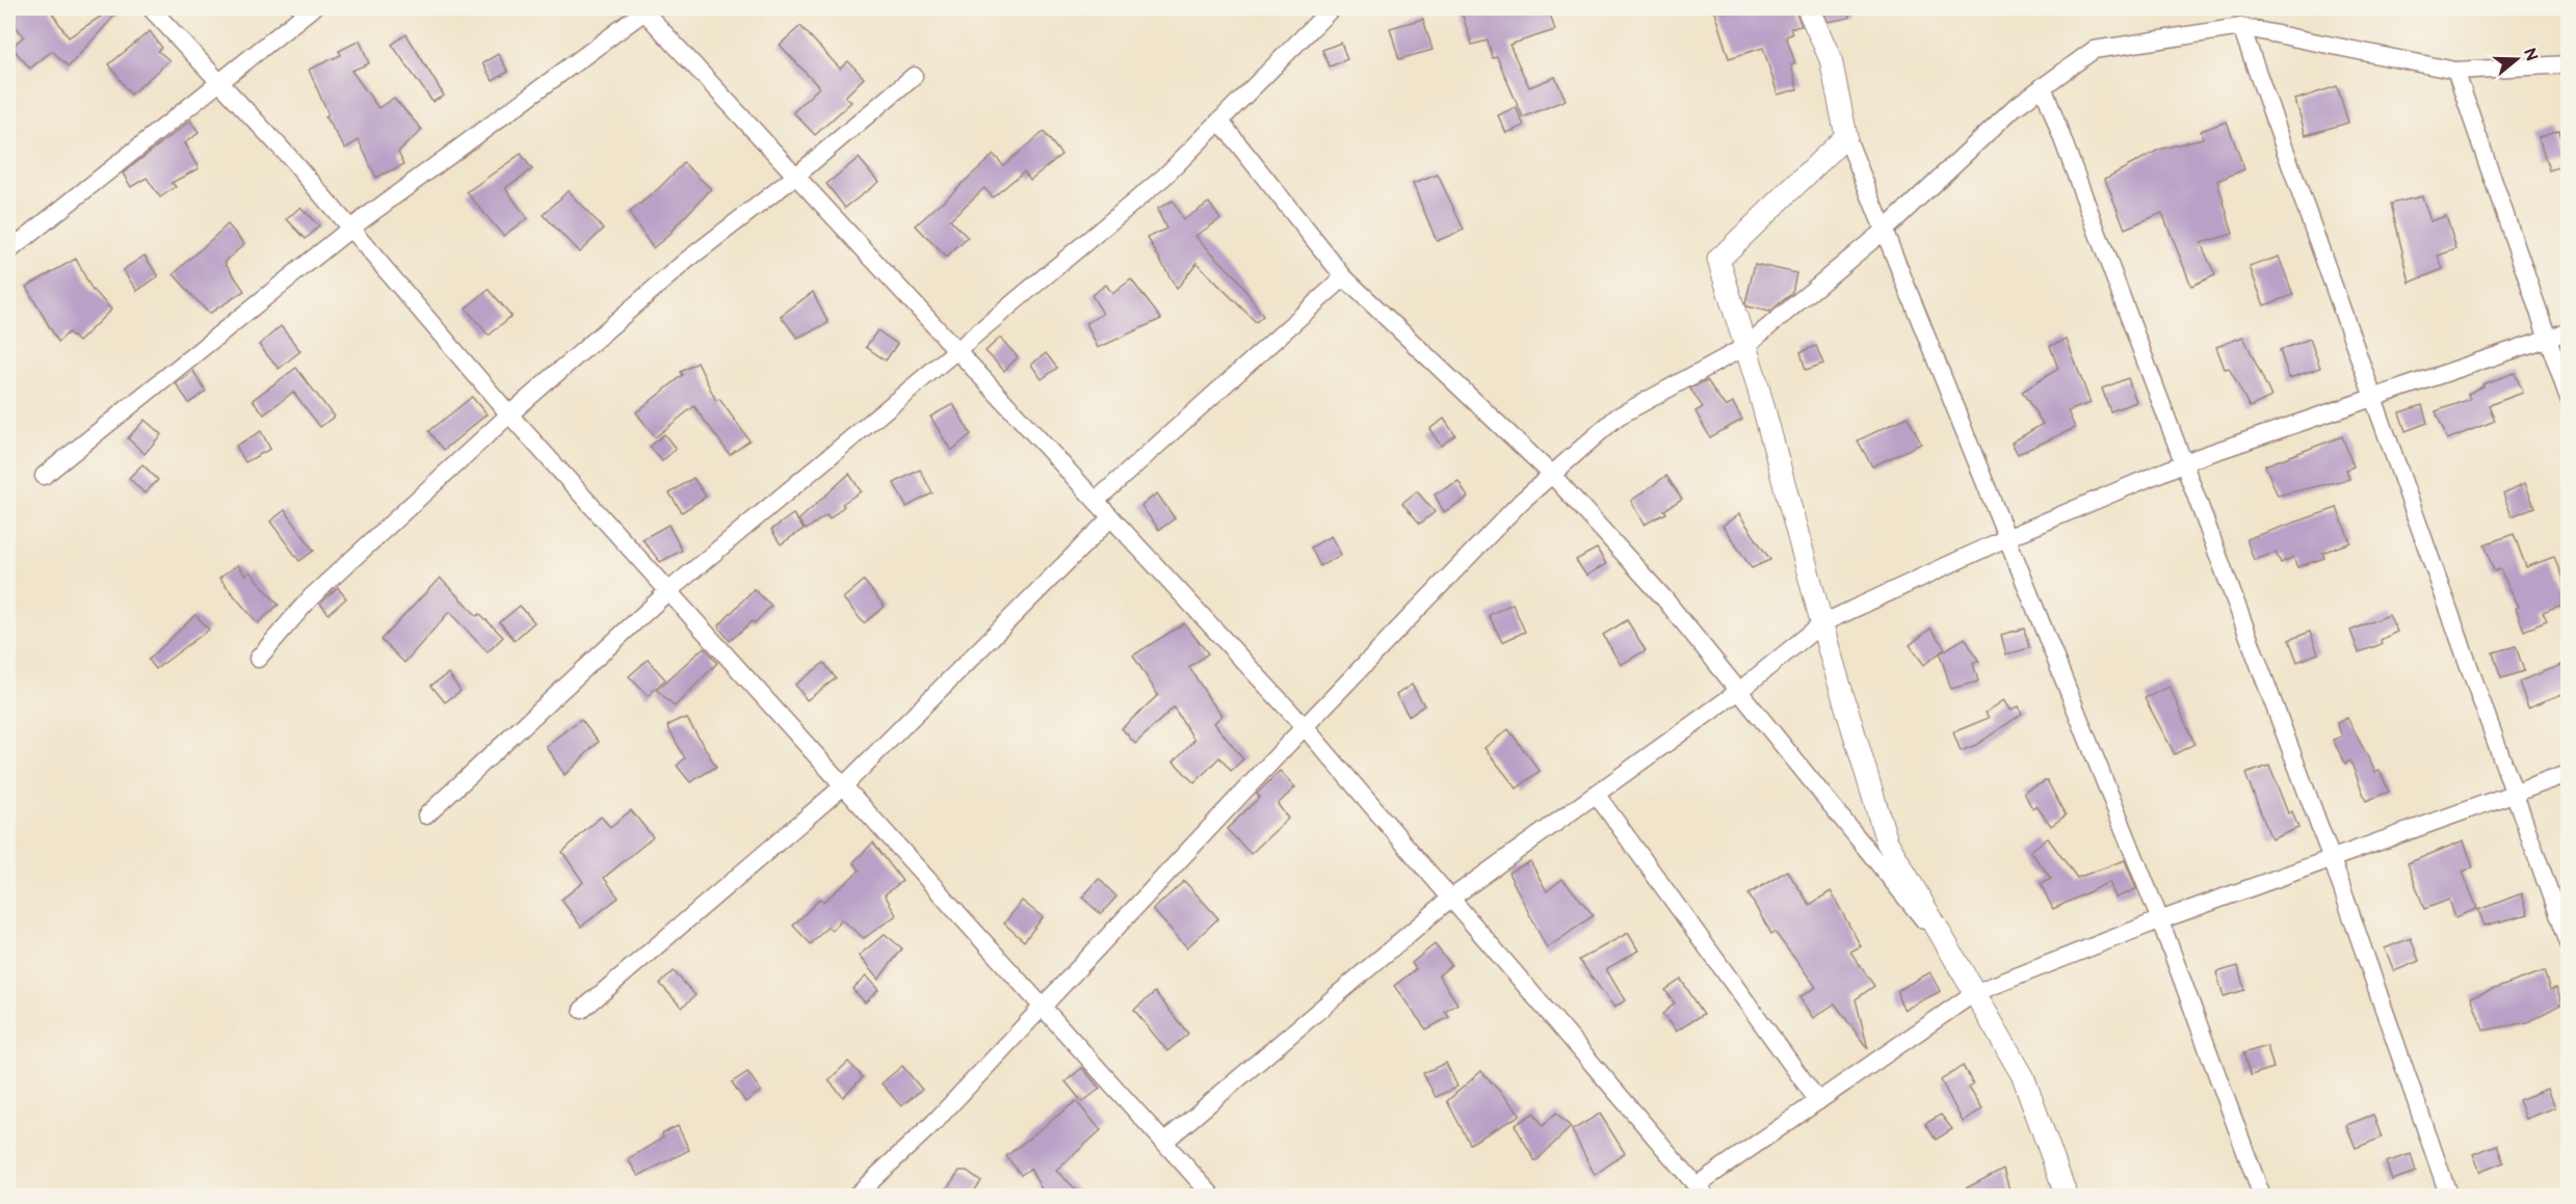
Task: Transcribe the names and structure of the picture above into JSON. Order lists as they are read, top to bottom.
{
  "north": "right"
}
